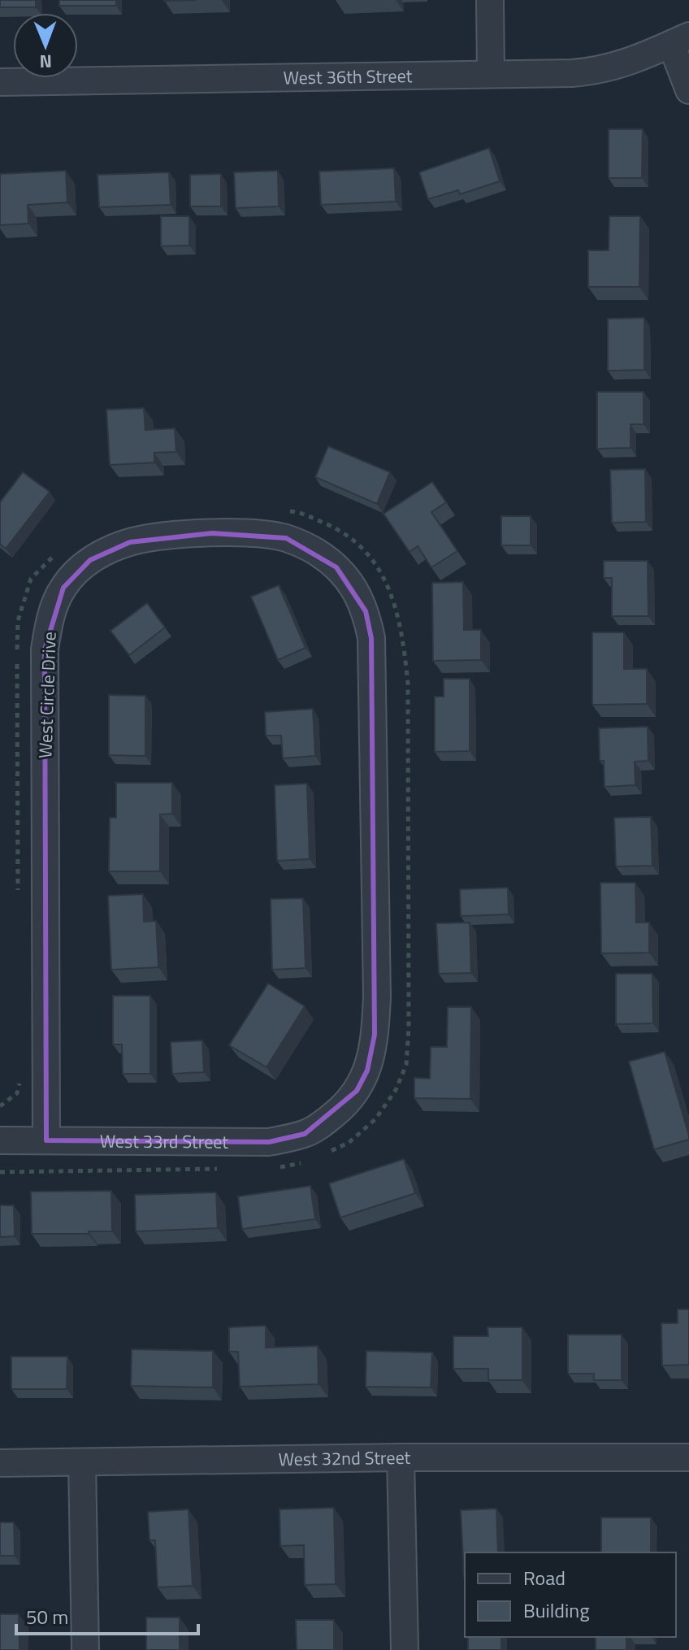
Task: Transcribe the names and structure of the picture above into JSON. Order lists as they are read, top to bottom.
{
  "streets": {
    "street": [
      "West 36th Street",
      "West Circle Drive",
      "West 33rd Street",
      "West 32nd Street"
    ]
  },
  "crossings": [
    ["West Circle Drive", "West 33rd Street"]
  ],
  "legend": ["Road", "Building"],
  "scale_bar": "50 m",
  "north": "bottom"
}
